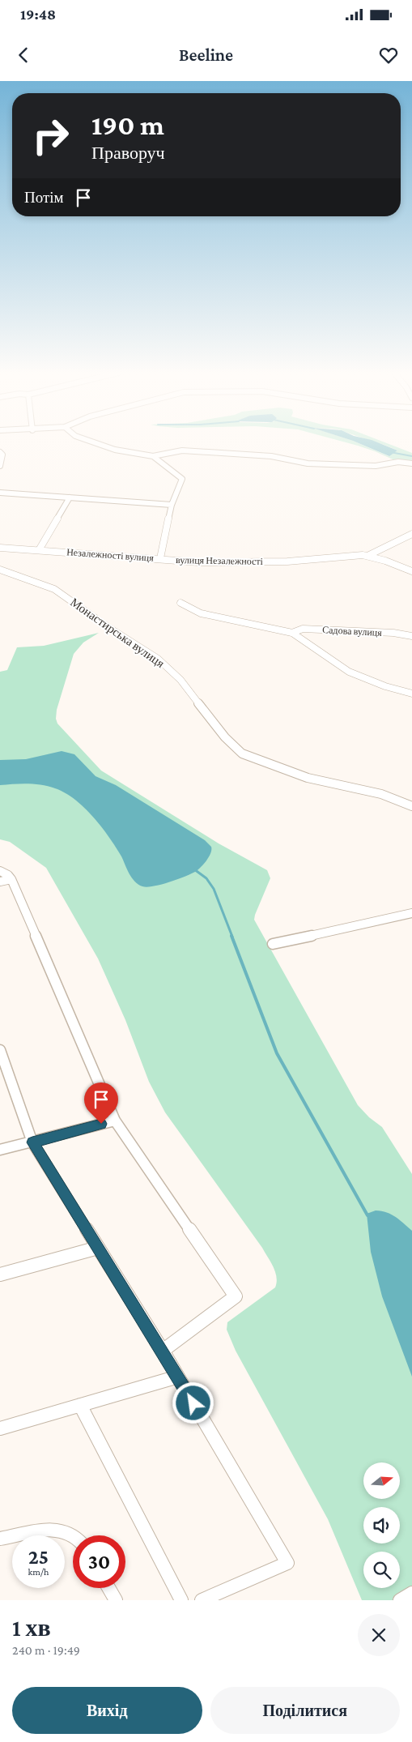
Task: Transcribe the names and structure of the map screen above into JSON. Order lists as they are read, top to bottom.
{
  "streets": {
    "street": ["Незалежності вулиця", "Садова вулиця", "Монастирська вулиця"]
  },
  "north": "right",
  "page": {
    "status": "19:48",
    "header": "Beeline",
    "turn": ["190 m", "Праворуч"],
    "then": "Потім",
    "speed": "25 km/h",
    "limit": "30",
    "heading": ["1 хв", "240 m · 19:49"],
    "buttons": ["Вихід", "Поділитися"]
  }
}
